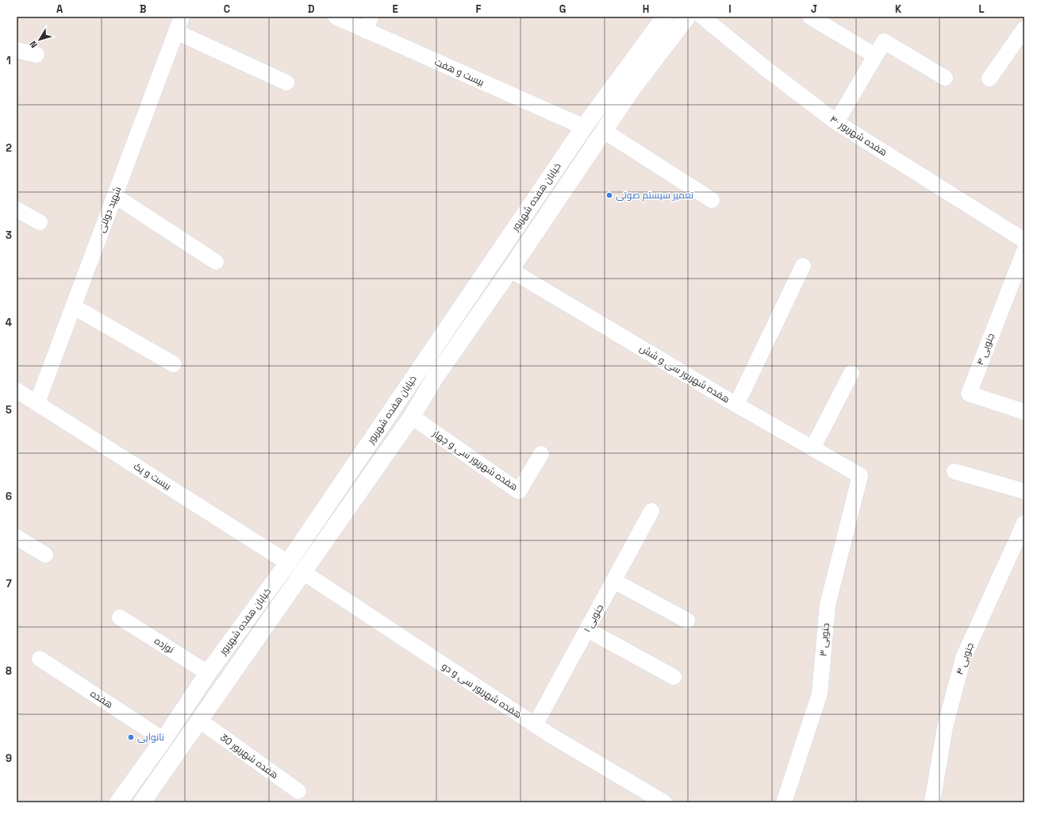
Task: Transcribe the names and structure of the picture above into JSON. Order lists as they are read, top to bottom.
{
  "streets": {
    "main road": ["خیابان هفده شهریور"],
    "street": [
      "بیست و هفت",
      "هفده شهریور ۴۰",
      "شهید دولتی",
      "جنوبی ۴",
      "هفده شهریور سی و شش",
      "هفده شهریور سی و چهار",
      "بیست و یک",
      "جنوبی ۱",
      "جنوبی ۳",
      "نوزده",
      "هفده شهریور سی و دو",
      "هفده",
      "هفده شهریور 30"
    ]
  },
  "crossings": [
    ["بیست و هفت", "خیابان هفده شهریور"],
    ["خیابان هفده شهریور", "بیست و یک"],
    ["خیابان هفده شهریور", "نوزده"],
    ["خیابان هفده شهریور", "هفده"],
    ["شهید دولتی", "بیست و یک"],
    ["هفده شهریور سی و شش", "جنوبی ۳"],
    ["جنوبی ۱", "هفده شهریور سی و دو"]
  ],
  "places": ["تعمیر سیستم صوتی", "نانوایی"],
  "north": "bottom left",
  "grid": {
    "columns": [
      "A",
      "B",
      "C",
      "D",
      "E",
      "F",
      "G",
      "H",
      "I",
      "J",
      "K",
      "L"
    ],
    "rows": [
      "1",
      "2",
      "3",
      "4",
      "5",
      "6",
      "7",
      "8",
      "9"
    ]
  }
}
